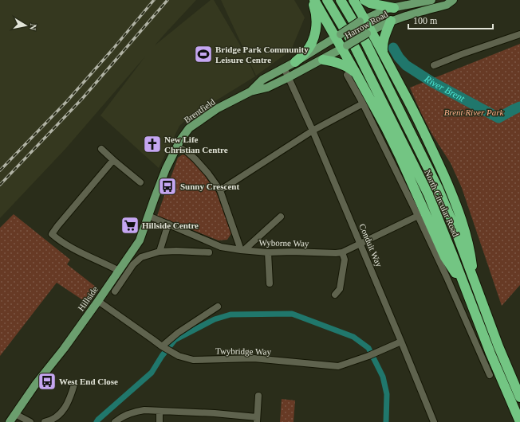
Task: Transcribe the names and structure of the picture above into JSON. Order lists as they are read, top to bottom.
{
  "streets": {
    "highway": ["North Circular Road"],
    "main road": ["Harrow Road", "Brentfield", "Hillside"],
    "street": ["Wyborne Way", "Conduit Way", "Twybridge Way"]
  },
  "crossings": [
    ["Harrow Road", "Brentfield"],
    ["Brentfield", "Conduit Way"],
    ["Brentfield", "Hillside"],
    ["Wyborne Way", "Conduit Way"],
    ["Wyborne Way", "Hillside"],
    ["Conduit Way", "Twybridge Way"],
    ["Hillside", "Twybridge Way"]
  ],
  "water": ["River Brent"],
  "parks": ["Brent River Park"],
  "places": {
    "sports": ["Bridge Park Community Leisure Centre"],
    "church": ["New Life Christian Centre"],
    "bus stop": ["Sunny Crescent", "West End Close"],
    "supermarket": ["Hillside Centre"]
  },
  "scale_bar": "100 m",
  "north": "right"
}
